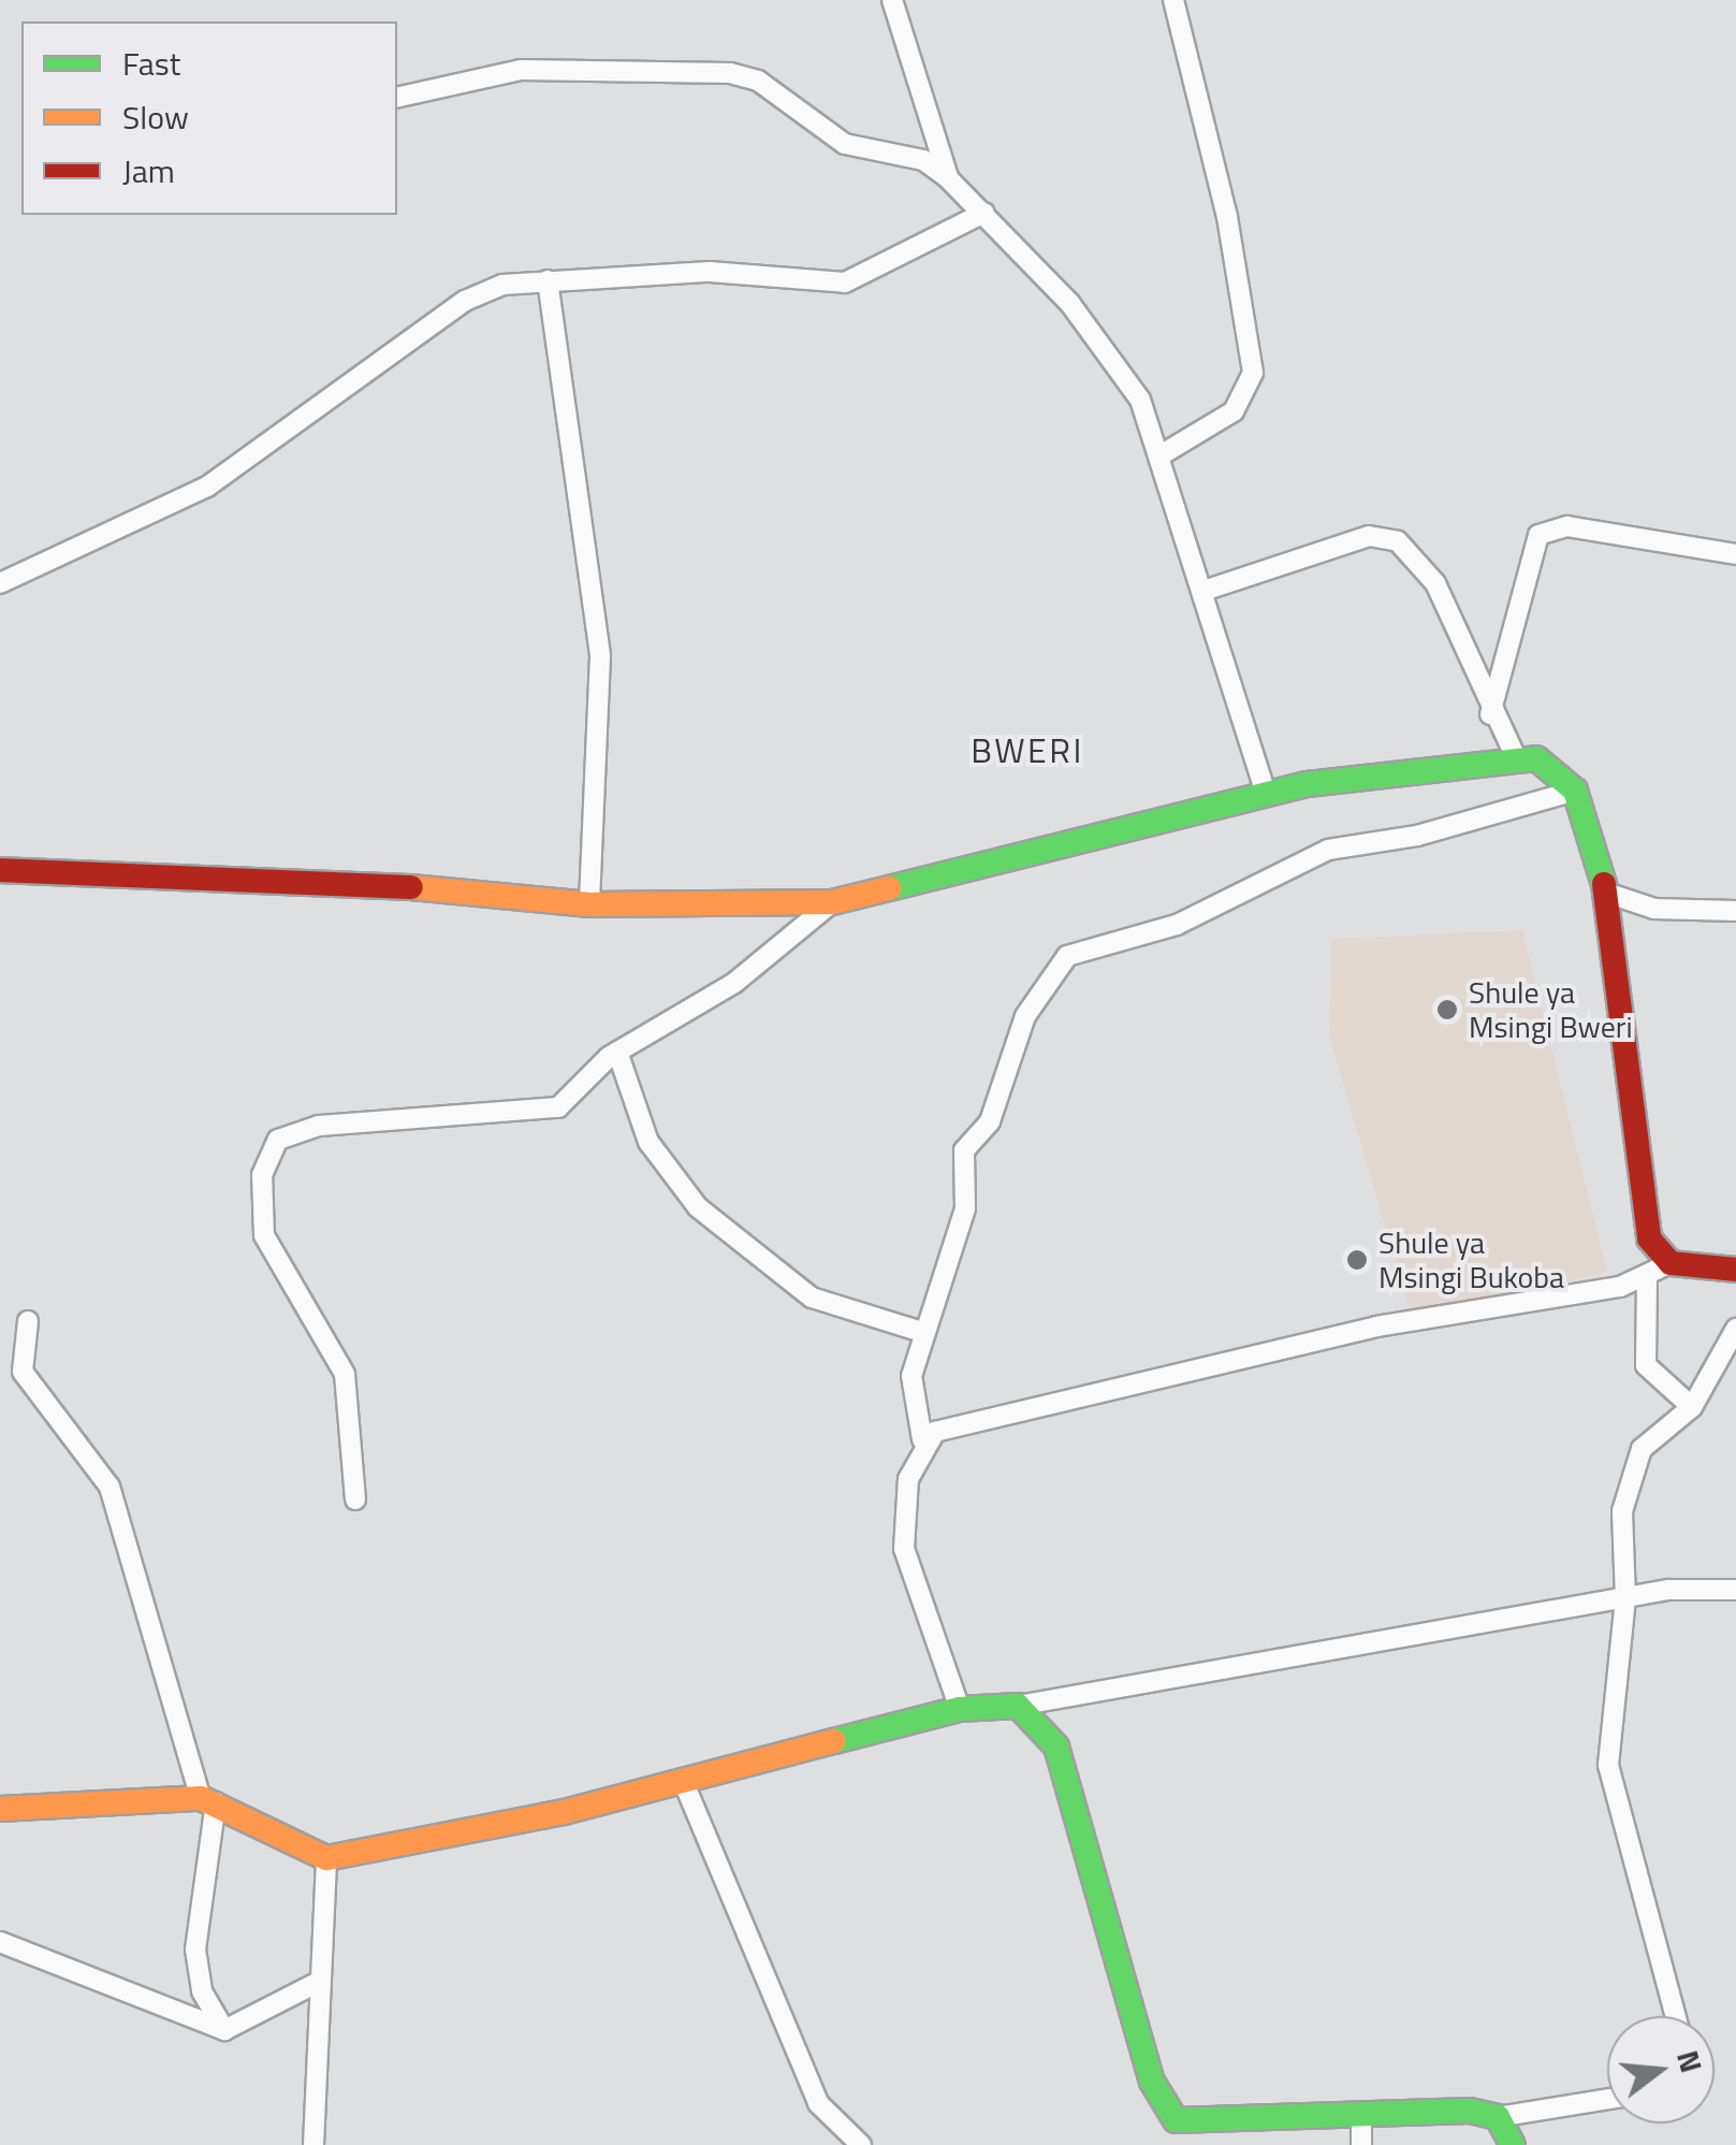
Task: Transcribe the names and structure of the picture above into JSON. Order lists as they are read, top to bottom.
{
  "districts": ["BWERI"],
  "places": ["Shule ya Msingi Bweri", "Shule ya Msingi Bukoba"],
  "legend": ["Fast", "Slow", "Jam"],
  "north": "right"
}
